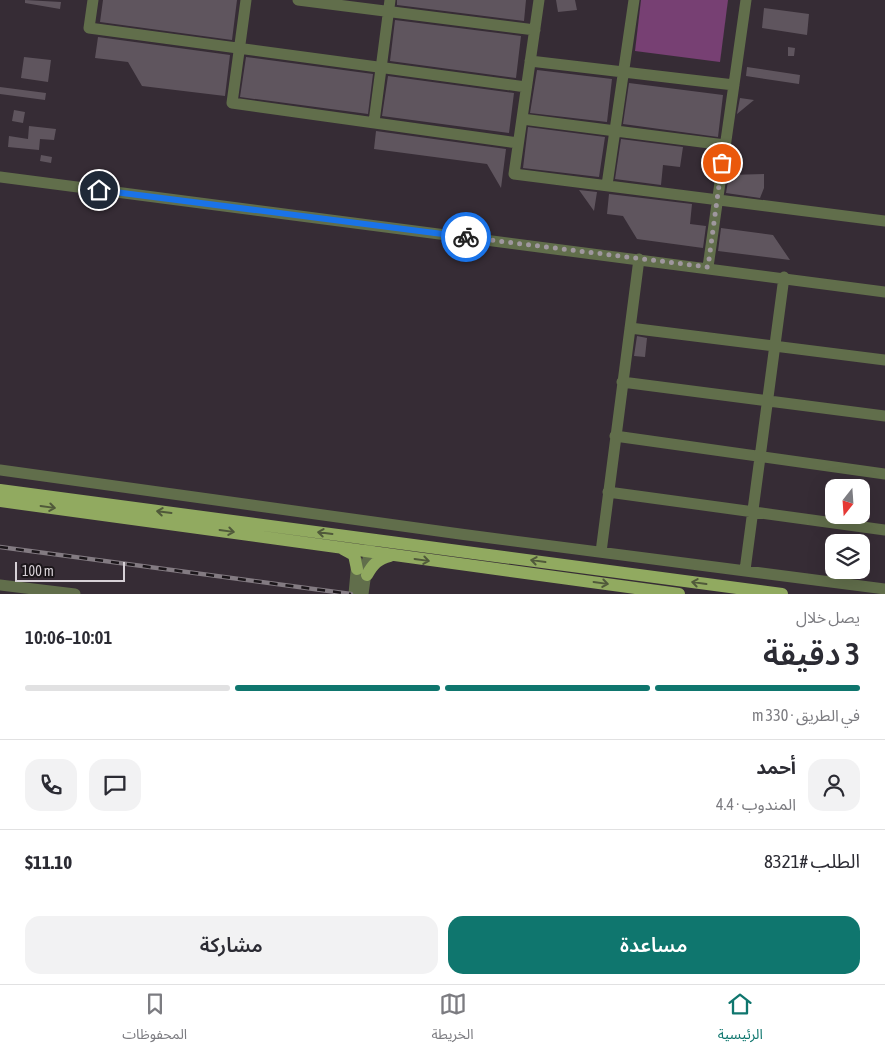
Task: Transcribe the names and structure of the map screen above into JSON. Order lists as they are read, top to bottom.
{
  "scale_bar": "100 m",
  "north": "bottom",
  "page": {
    "scale": "100 m",
    "heading": ["3 دقيقة", "يصل خلال", "10:01–10:06"],
    "panel": [
      "أحمد",
      "المندوب · 4.4",
      "الطلب #8321",
      "$11.10"
    ],
    "bar": "في الطريق · 330 m",
    "buttons": ["مساعدة", "مشاركة"],
    "tabs": ["الرئيسية", "الخريطة", "المحفوظات"]
  }
}
